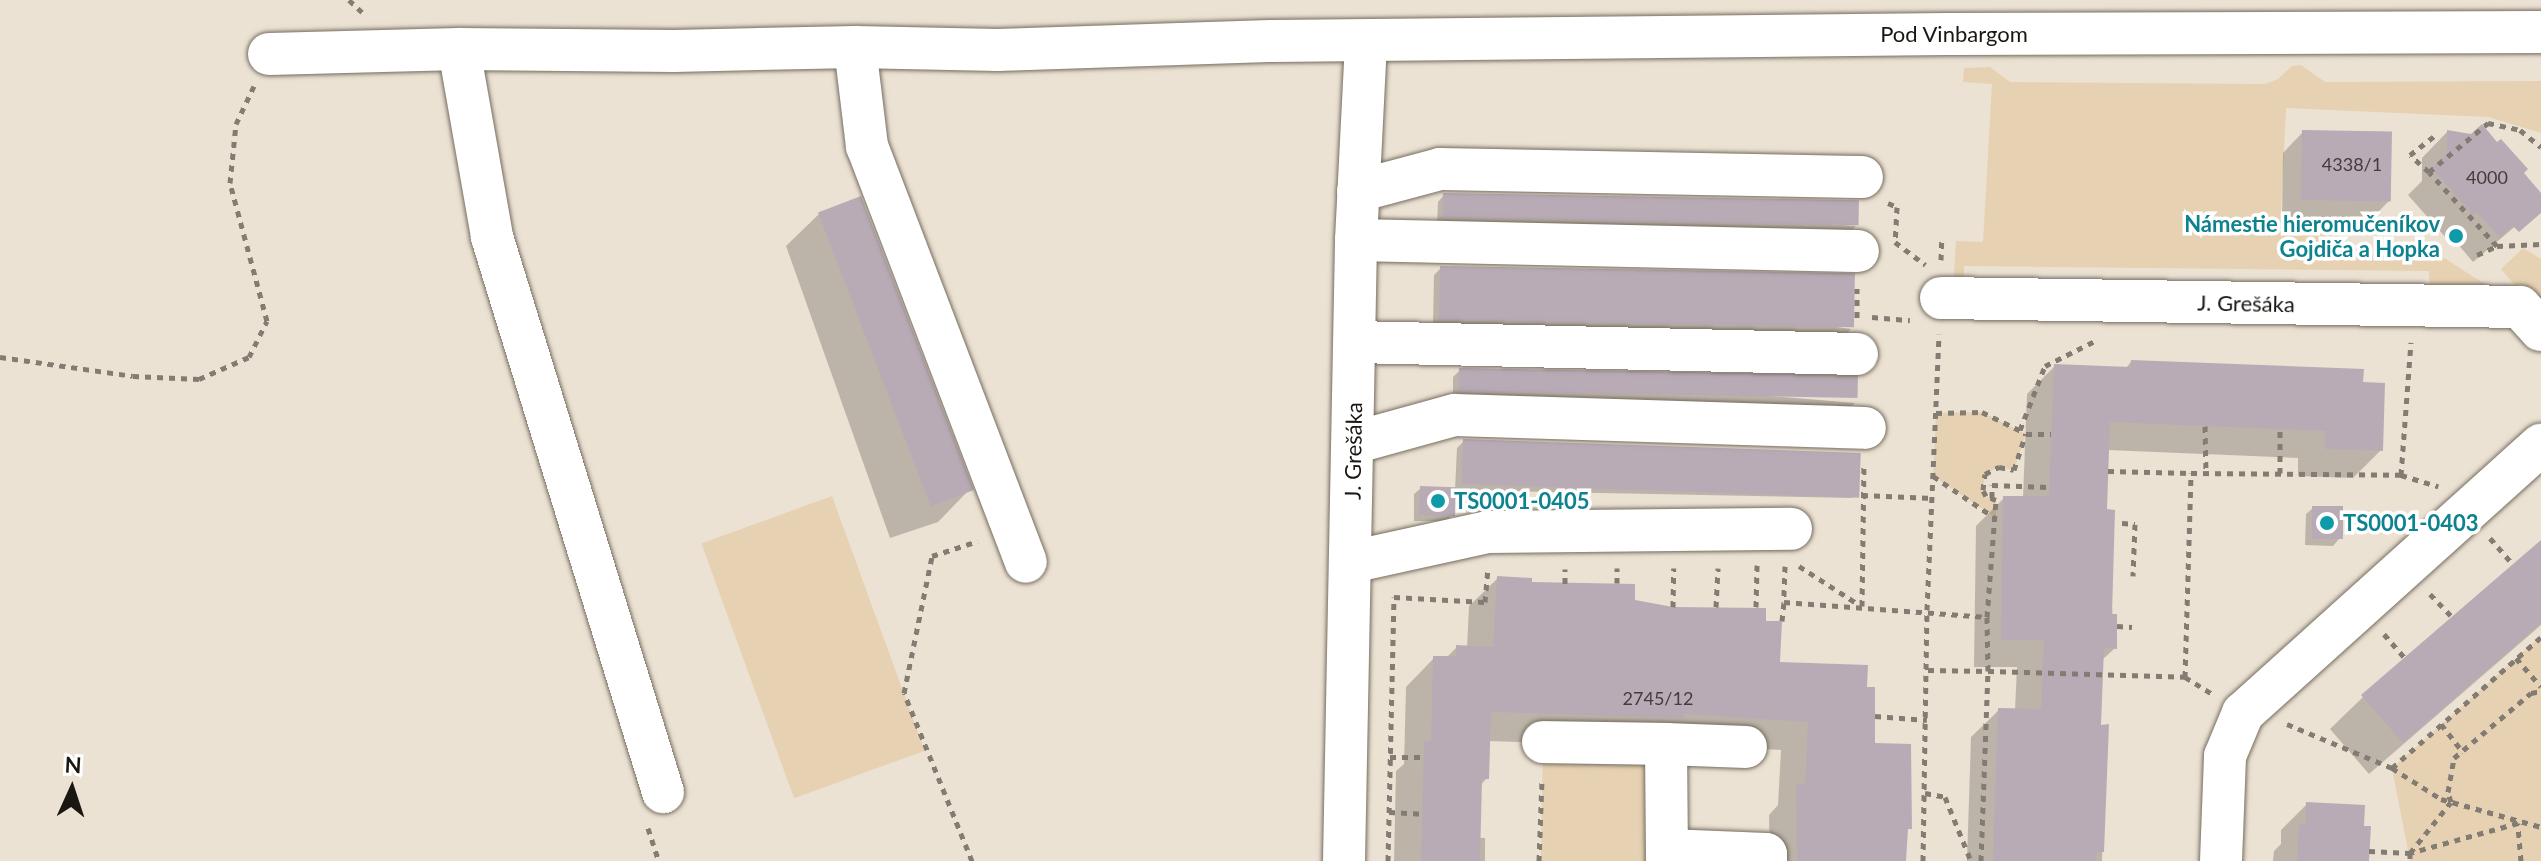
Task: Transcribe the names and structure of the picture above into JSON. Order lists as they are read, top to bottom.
{
  "streets": {
    "street": ["Pod Vinbargom", "J. Grešáka"]
  },
  "crossings": [
    ["Pod Vinbargom", "J. Grešáka"]
  ],
  "places": ["Námestie hieromučeníkov Gojdiča a Hopka", "TS0001-0405", "TS0001-0403"],
  "house_numbers": ["4338/1", "4000", "2745/12"],
  "north": "top"
}
